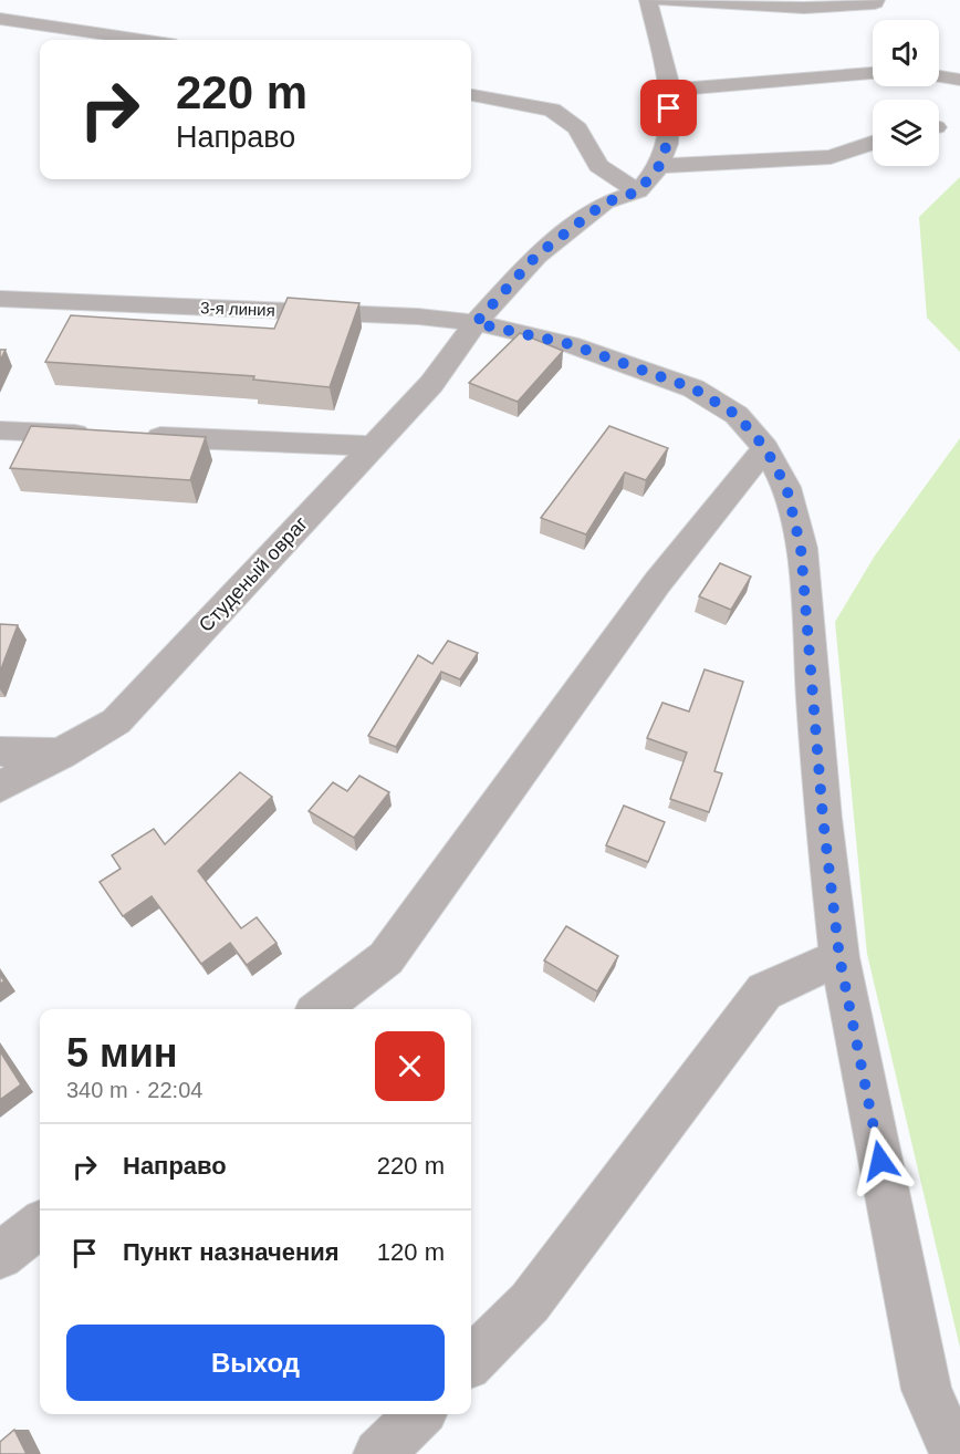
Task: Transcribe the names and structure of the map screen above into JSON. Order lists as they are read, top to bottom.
{
  "streets": {
    "street": ["3-я линия", "Студеный овраг"]
  },
  "crossings": [
    ["3-я линия", "Студеный овраг"]
  ],
  "page": {
    "turn": ["220 m", "Направо"],
    "heading": ["5 мин", "340 m · 22:04"],
    "list": [
      {
        "name": "Направо",
        "value": "220 m"
      },
      {
        "name": "Пункт назначения",
        "value": "120 m"
      }
    ],
    "buttons": "Выход"
  }
}
